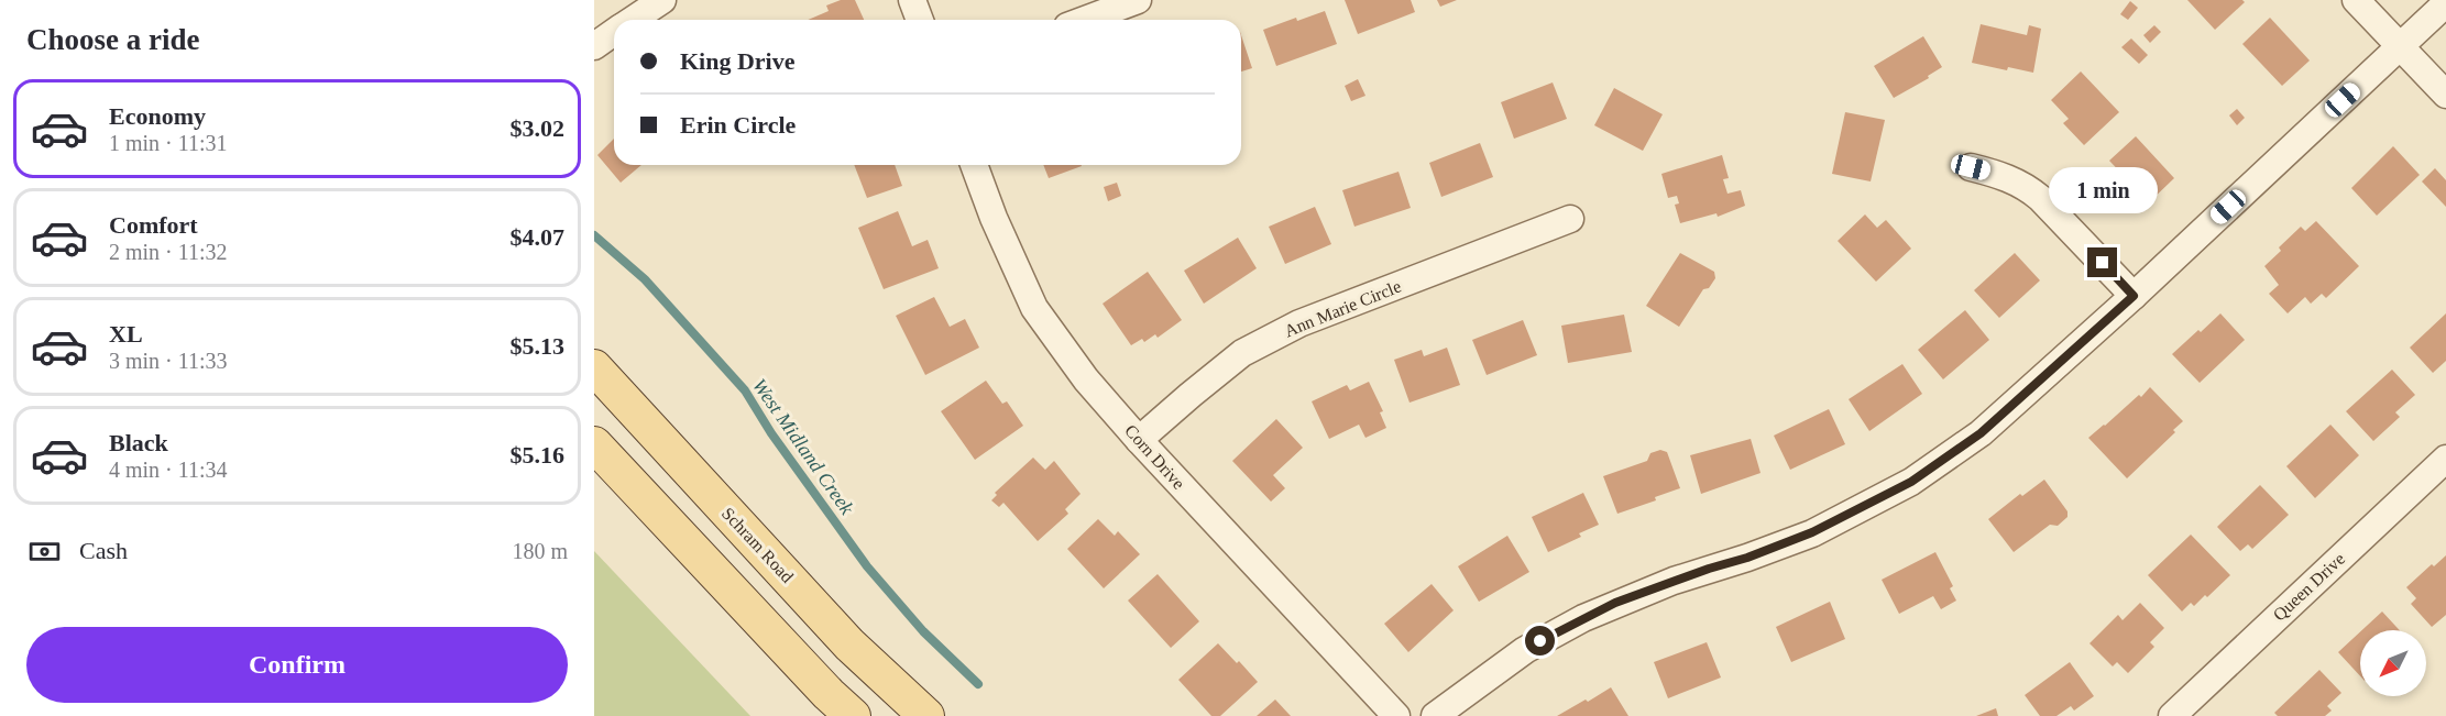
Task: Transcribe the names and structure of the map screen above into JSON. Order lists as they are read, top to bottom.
{
  "streets": {
    "main road": ["Schram Road"],
    "street": ["Ann Marie Circle", "Corn Drive", "Queen Drive"]
  },
  "crossings": [
    ["Ann Marie Circle", "Corn Drive"]
  ],
  "water": ["West Midland Creek"],
  "north": "bottom left",
  "page": {
    "heading": "Choose a ride",
    "banner": ["King Drive", "Erin Circle"],
    "list": [
      {
        "name": "Economy",
        "note": "1 min · 11:31",
        "value": "$3.02"
      },
      {
        "name": "Comfort",
        "note": "2 min · 11:32",
        "value": "$4.07"
      },
      {
        "name": "XL",
        "note": "3 min · 11:33",
        "value": "$5.13"
      },
      {
        "name": "Black",
        "note": "4 min · 11:34",
        "value": "$5.16"
      }
    ],
    "bubble": "1 min",
    "pay": ["Cash", "180 m"],
    "buttons": "Confirm"
  }
}
